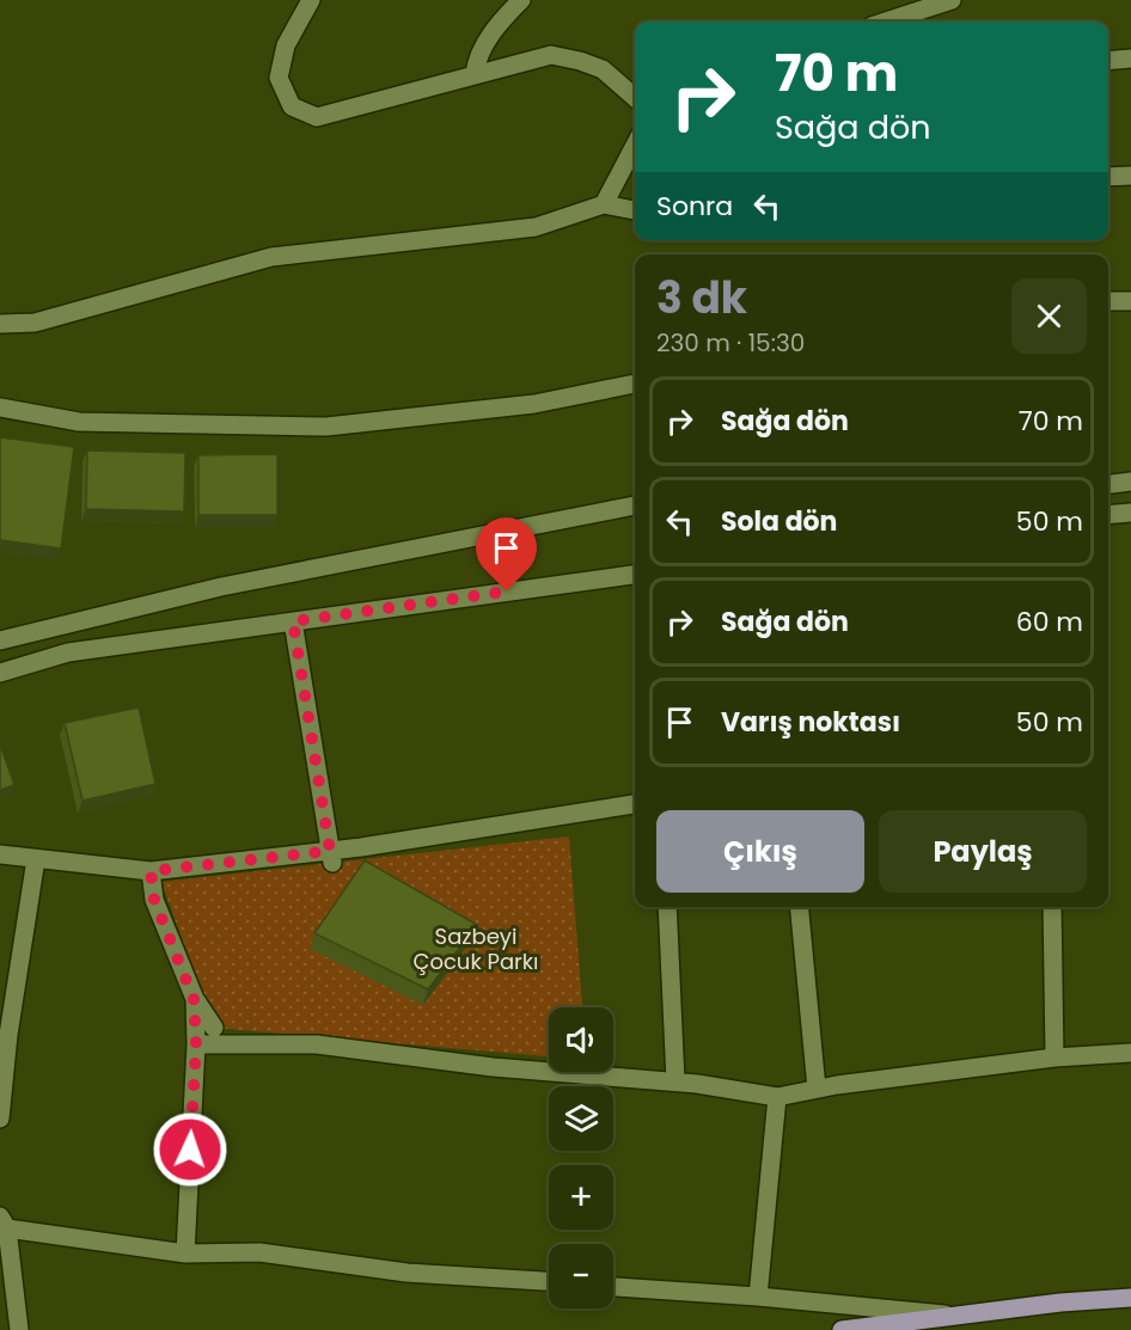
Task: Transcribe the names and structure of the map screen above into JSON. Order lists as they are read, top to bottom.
{
  "parks": ["Sazbeyi Çocuk Parkı"],
  "page": {
    "turn": ["70 m", "Sağa dön"],
    "then": "Sonra",
    "heading": ["3 dk", "230 m · 15:30"],
    "list": [
      {
        "name": "Sağa dön",
        "value": "70 m"
      },
      {
        "name": "Sola dön",
        "value": "50 m"
      },
      {
        "name": "Sağa dön",
        "value": "60 m"
      },
      {
        "name": "Varış noktası",
        "value": "50 m"
      }
    ],
    "buttons": ["Çıkış", "Paylaş"],
    "map_buttons": ["+", "−"]
  }
}
